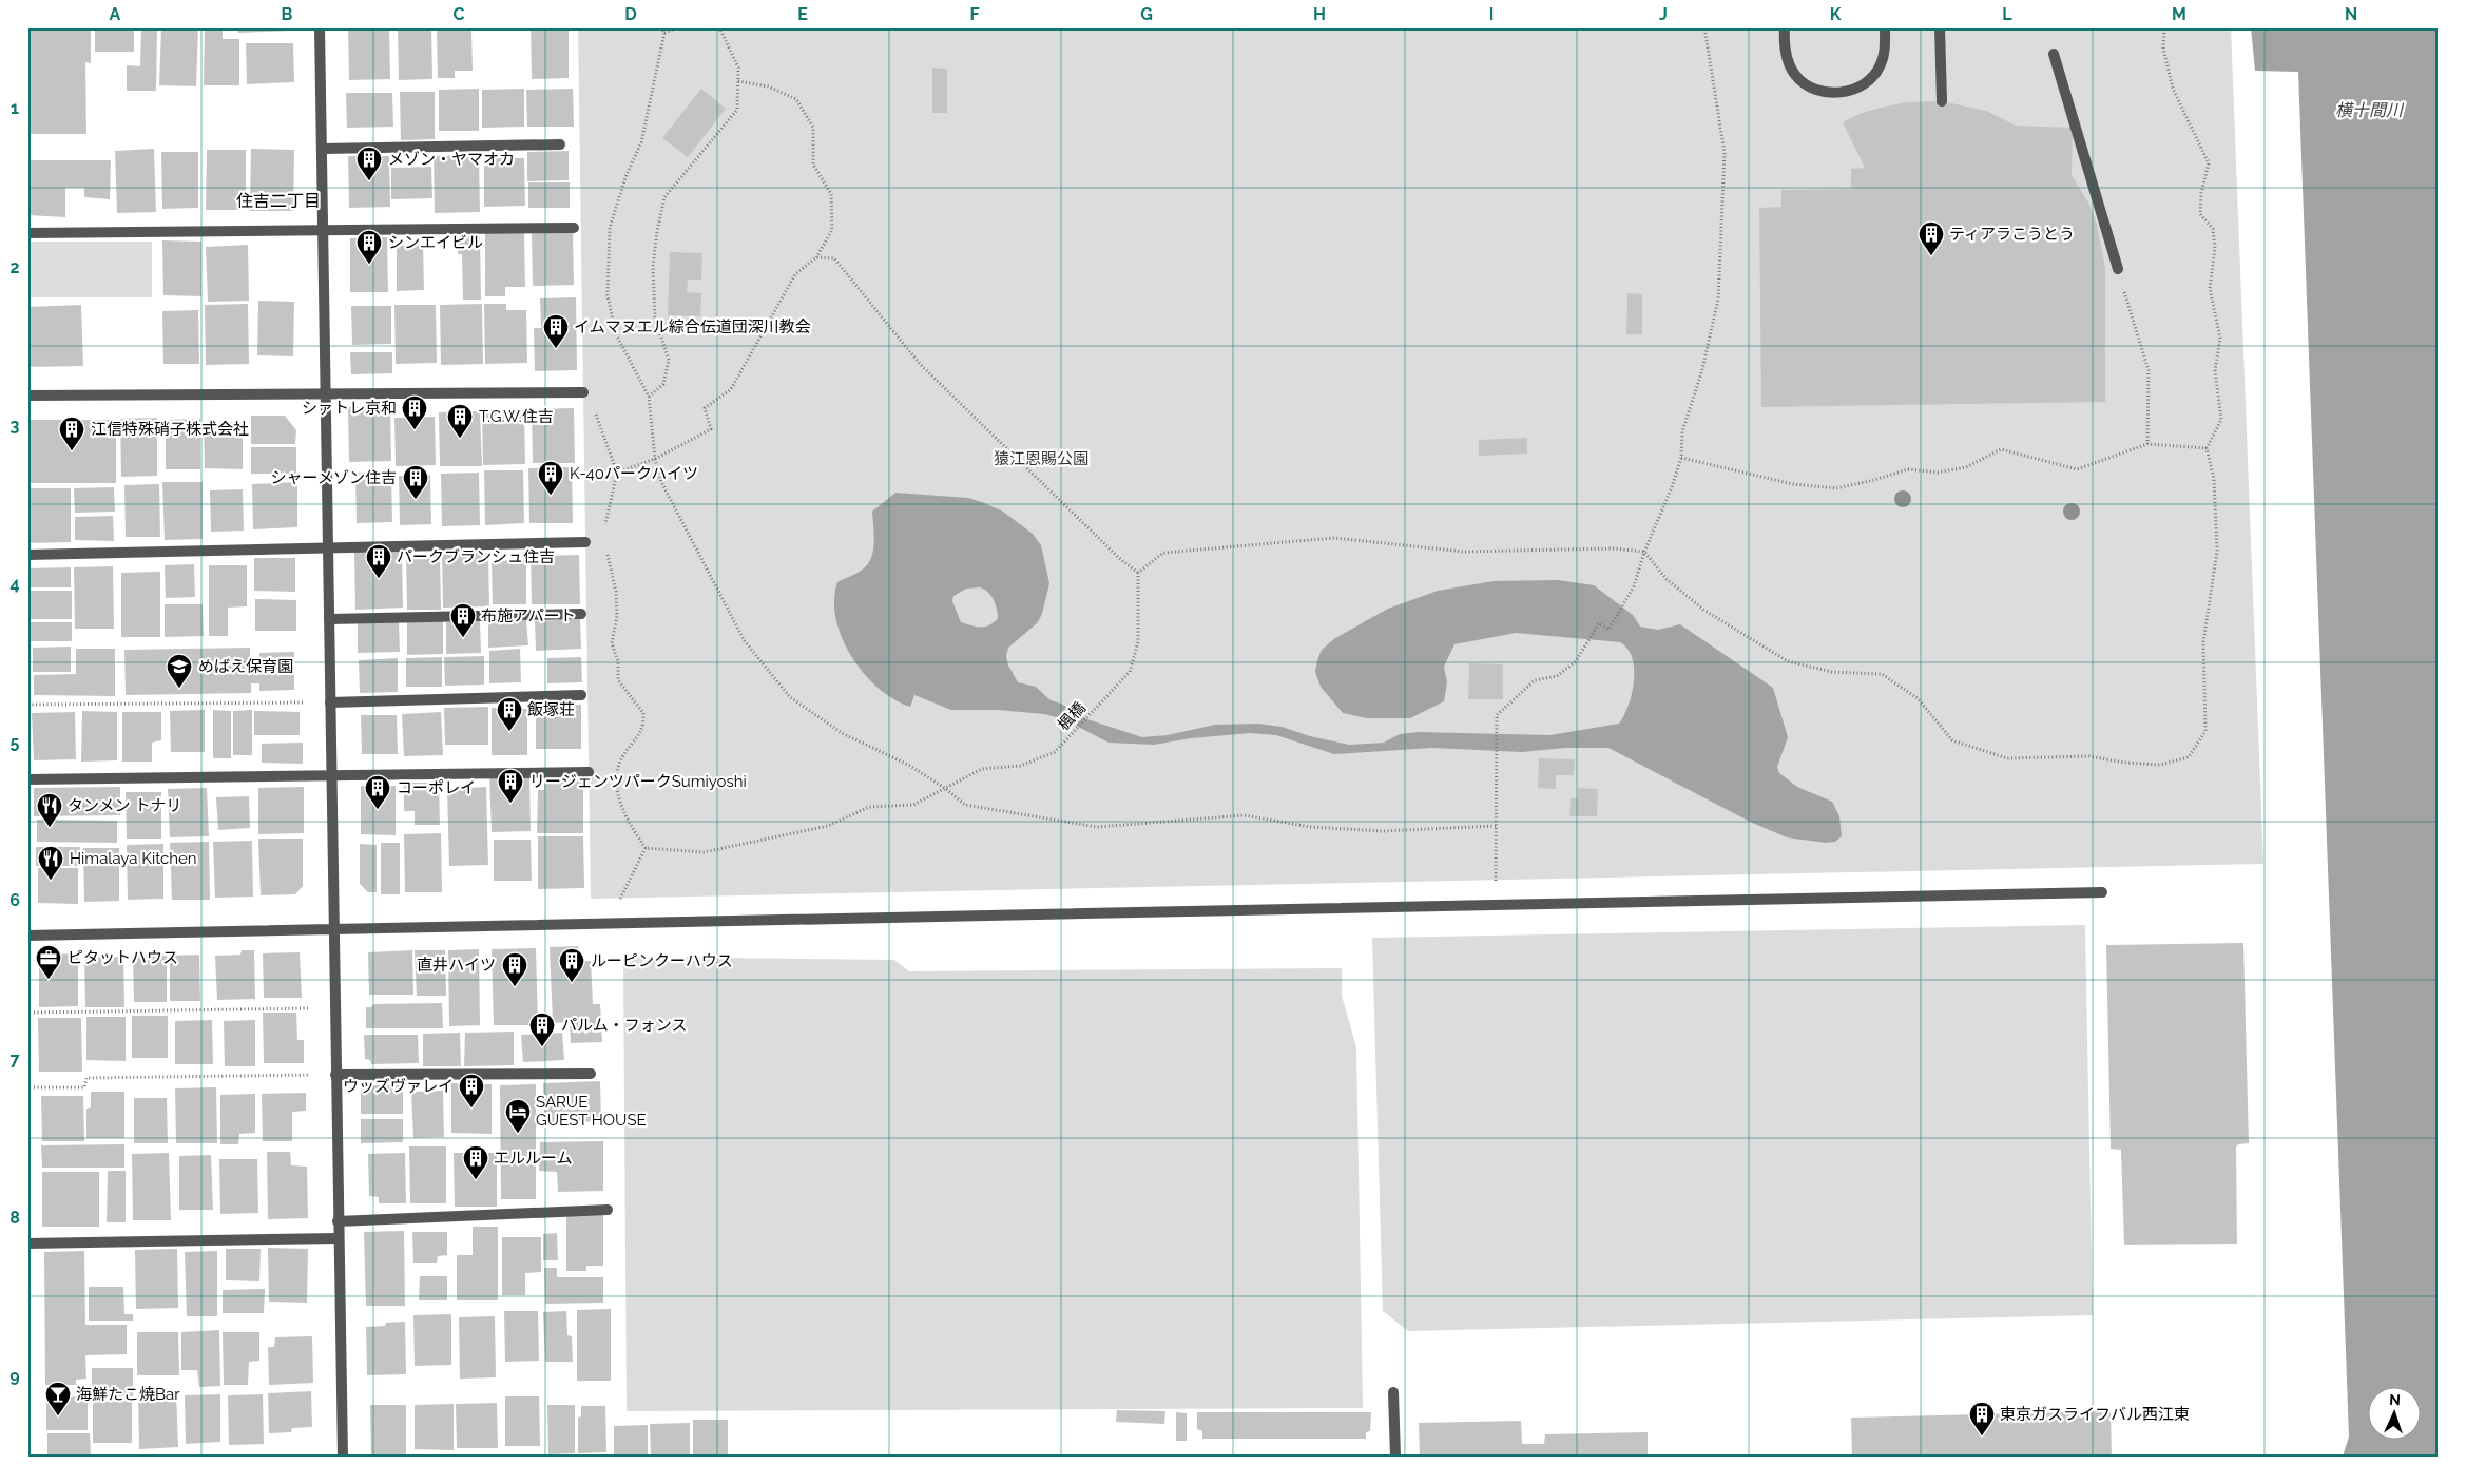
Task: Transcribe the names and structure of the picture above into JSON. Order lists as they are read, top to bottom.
{
  "streets": {
    "path": ["楓橋"]
  },
  "districts": ["住吉二丁目"],
  "water": ["横十間川"],
  "parks": ["猿江恩賜公園"],
  "places": {
    "building": [
      "メゾン・ヤマオカ",
      "ティアラこうとう",
      "シンエイビル",
      "イムマヌエル綜合伝道団深川教会",
      "シァトレ京和",
      "T.G.W.住吉",
      "江信特殊硝子株式会社",
      "K-40パークハイツ",
      "シャーメゾン住吉",
      "パークブランシュ住吉",
      "布施アパート",
      "飯塚荘",
      "リージェンツパークSumiyoshi",
      "コーポレイ",
      "ルーピンクーハウス",
      "直井ハイツ",
      "パルム・フォンス",
      "ウッズヴァレイ",
      "エルルーム",
      "東京ガスライフバル西江東"
    ],
    "school or university": ["めばえ保育園"],
    "restaurant": ["タンメン トナリ", "Himalaya Kitchen"],
    "office": ["ピタットハウス"],
    "hotel": ["SARUE GUEST HOUSE"],
    "bar": ["海鮮たこ焼Bar"]
  },
  "north": "top",
  "grid": {
    "columns": [
      "A",
      "B",
      "C",
      "D",
      "E",
      "F",
      "G",
      "H",
      "I",
      "J",
      "K",
      "L",
      "M",
      "N"
    ],
    "rows": [
      "1",
      "2",
      "3",
      "4",
      "5",
      "6",
      "7",
      "8",
      "9"
    ]
  }
}
